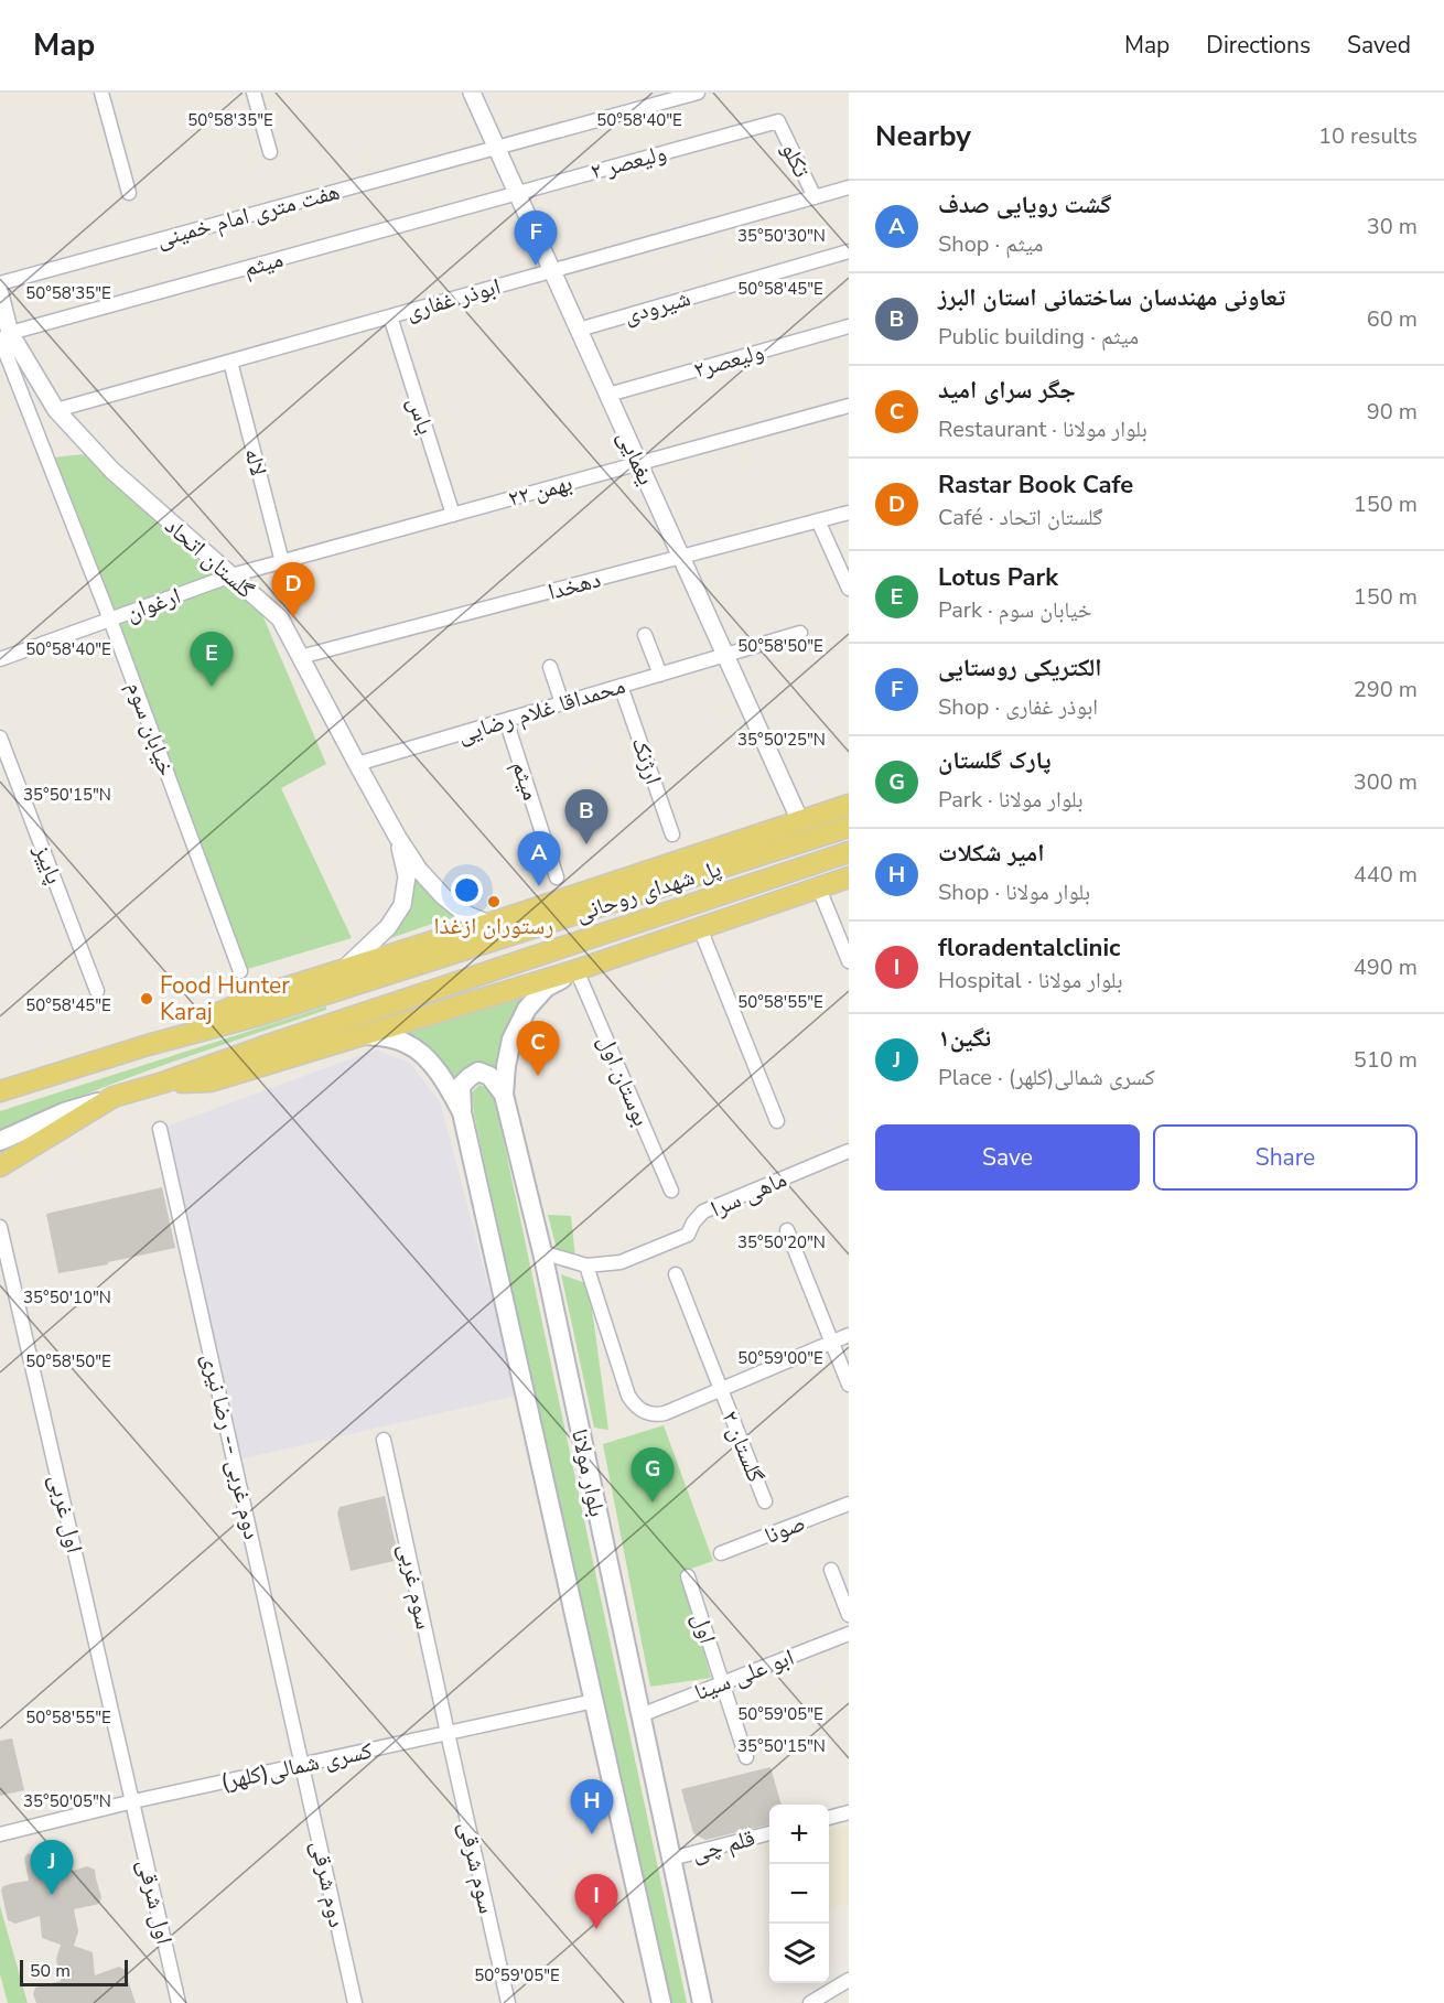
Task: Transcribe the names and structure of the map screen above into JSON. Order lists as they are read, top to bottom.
{
  "streets": {
    "main road": ["پل شهدای روحانی", "بلوار مولانا"],
    "street": [
      "تکلو",
      "ولیعصر ۲",
      "هفت متری امام خمینی",
      "میثم",
      "ابوذر غفاری",
      "شیرودی",
      "ولیعصر۲",
      "یاس",
      "یغمایی",
      "لاله",
      "۲۲ بهمن",
      "گلستان اتحاد",
      "دهخدا",
      "ارغوان",
      "محمداقا غلام رضایی",
      "خیابان سوم",
      "ارژنک",
      "پاییز",
      "بوستان اول",
      "ماهی سرا",
      "دوم غربی -- رضا نیری",
      "گلستان ۲",
      "اول غربی",
      "صونا",
      "سوم غربی",
      "اول",
      "ابو علی سینا",
      "کسری شمالی(کلهر)",
      "قلم چی",
      "سوم شرقی",
      "دوم شرقی",
      "اول شرقی"
    ]
  },
  "crossings": [
    ["تکلو", "ولیعصر ۲"],
    ["تکلو", "ابوذر غفاری"],
    ["ولیعصر ۲", "میثم"],
    ["ولیعصر ۲", "یغمایی"],
    ["هفت متری امام خمینی", "یغمایی"],
    ["میثم", "یغمایی"],
    ["میثم", "گلستان اتحاد"],
    ["میثم", "محمداقا غلام رضایی"],
    ["میثم", "خیابان سوم"],
    ["ابوذر غفاری", "یاس"],
    ["ابوذر غفاری", "یغمایی"],
    ["ابوذر غفاری", "لاله"],
    ["ابوذر غفاری", "گلستان اتحاد"],
    ["شیرودی", "یغمایی"],
    ["ولیعصر۲", "یغمایی"],
    ["یاس", "۲۲ بهمن"],
    ["یغمایی", "۲۲ بهمن"],
    ["یغمایی", "دهخدا"],
    ["یغمایی", "محمداقا غلام رضایی"],
    ["لاله", "۲۲ بهمن"],
    ["۲۲ بهمن", "گلستان اتحاد"],
    ["۲۲ بهمن", "ارغوان"],
    ["گلستان اتحاد", "دهخدا"],
    ["گلستان اتحاد", "ارغوان"],
    ["گلستان اتحاد", "محمداقا غلام رضایی"],
    ["گلستان اتحاد", "خیابان سوم"],
    ["ارغوان", "خیابان سوم"],
    ["محمداقا غلام رضایی", "ارژنک"],
    ["بوستان اول", "بلوار مولانا"],
    ["ماهی سرا", "بلوار مولانا"],
    ["دوم غربی -- رضا نیری", "کسری شمالی(کلهر)"],
    ["دوم غربی -- رضا نیری", "دوم شرقی"],
    ["بلوار مولانا", "ابو علی سینا"],
    ["بلوار مولانا", "کسری شمالی(کلهر)"],
    ["بلوار مولانا", "قلم چی"],
    ["اول غربی", "کسری شمالی(کلهر)"],
    ["اول غربی", "اول شرقی"],
    ["سوم غربی", "کسری شمالی(کلهر)"],
    ["سوم غربی", "سوم شرقی"],
    ["اول", "ابو علی سینا"],
    ["کسری شمالی(کلهر)", "سوم شرقی"],
    ["کسری شمالی(کلهر)", "دوم شرقی"],
    ["کسری شمالی(کلهر)", "اول شرقی"]
  ],
  "places": ["رستوران ازغذا", "Food Hunter Karaj"],
  "scale_bar": "50 m",
  "page": {
    "header": "Map",
    "nav": ["Map", "Directions", "Saved"],
    "heading": ["Nearby", "10 results"],
    "list": [
      {
        "mark": "A",
        "name": "گشت رویایی صدف",
        "note": "Shop · میثم",
        "value": "30 m"
      },
      {
        "mark": "B",
        "name": "تعاونی مهندسان ساختمانی استان البرز",
        "note": "Public building · میثم",
        "value": "60 m"
      },
      {
        "mark": "C",
        "name": "جگر سرای امید",
        "note": "Restaurant · بلوار مولانا",
        "value": "90 m"
      },
      {
        "mark": "D",
        "name": "Rastar Book Cafe",
        "note": "Café · گلستان اتحاد",
        "value": "150 m"
      },
      {
        "mark": "E",
        "name": "Lotus Park",
        "note": "Park · خیابان سوم",
        "value": "150 m"
      },
      {
        "mark": "F",
        "name": "الکتریکی روستایی",
        "note": "Shop · ابوذر غفاری",
        "value": "290 m"
      },
      {
        "mark": "G",
        "name": "پارک گلستان",
        "note": "Park · بلوار مولانا",
        "value": "300 m"
      },
      {
        "mark": "H",
        "name": "امیر شکلات",
        "note": "Shop · بلوار مولانا",
        "value": "440 m"
      },
      {
        "mark": "I",
        "name": "floradentalclinic",
        "note": "Hospital · بلوار مولانا",
        "value": "490 m"
      },
      {
        "mark": "J",
        "name": "نگین۱",
        "note": "Place · کسری شمالی(کلهر)",
        "value": "510 m"
      }
    ],
    "pins": [
      "F",
      "D",
      "E",
      "B",
      "A",
      "C",
      "G",
      "H",
      "J",
      "I"
    ],
    "buttons": ["Save", "Share"],
    "map_buttons": ["+", "−"],
    "scale": "50 m"
  },
  "coordinates": [
    "50°58'35\"E",
    "50°58'40\"E",
    "35°50'30\"N",
    "50°58'45\"E",
    "50°58'50\"E",
    "35°50'25\"N",
    "35°50'15\"N",
    "50°58'55\"E",
    "35°50'20\"N",
    "35°50'10\"N",
    "50°59'00\"E",
    "50°59'05\"E",
    "35°50'05\"N"
  ]
}
